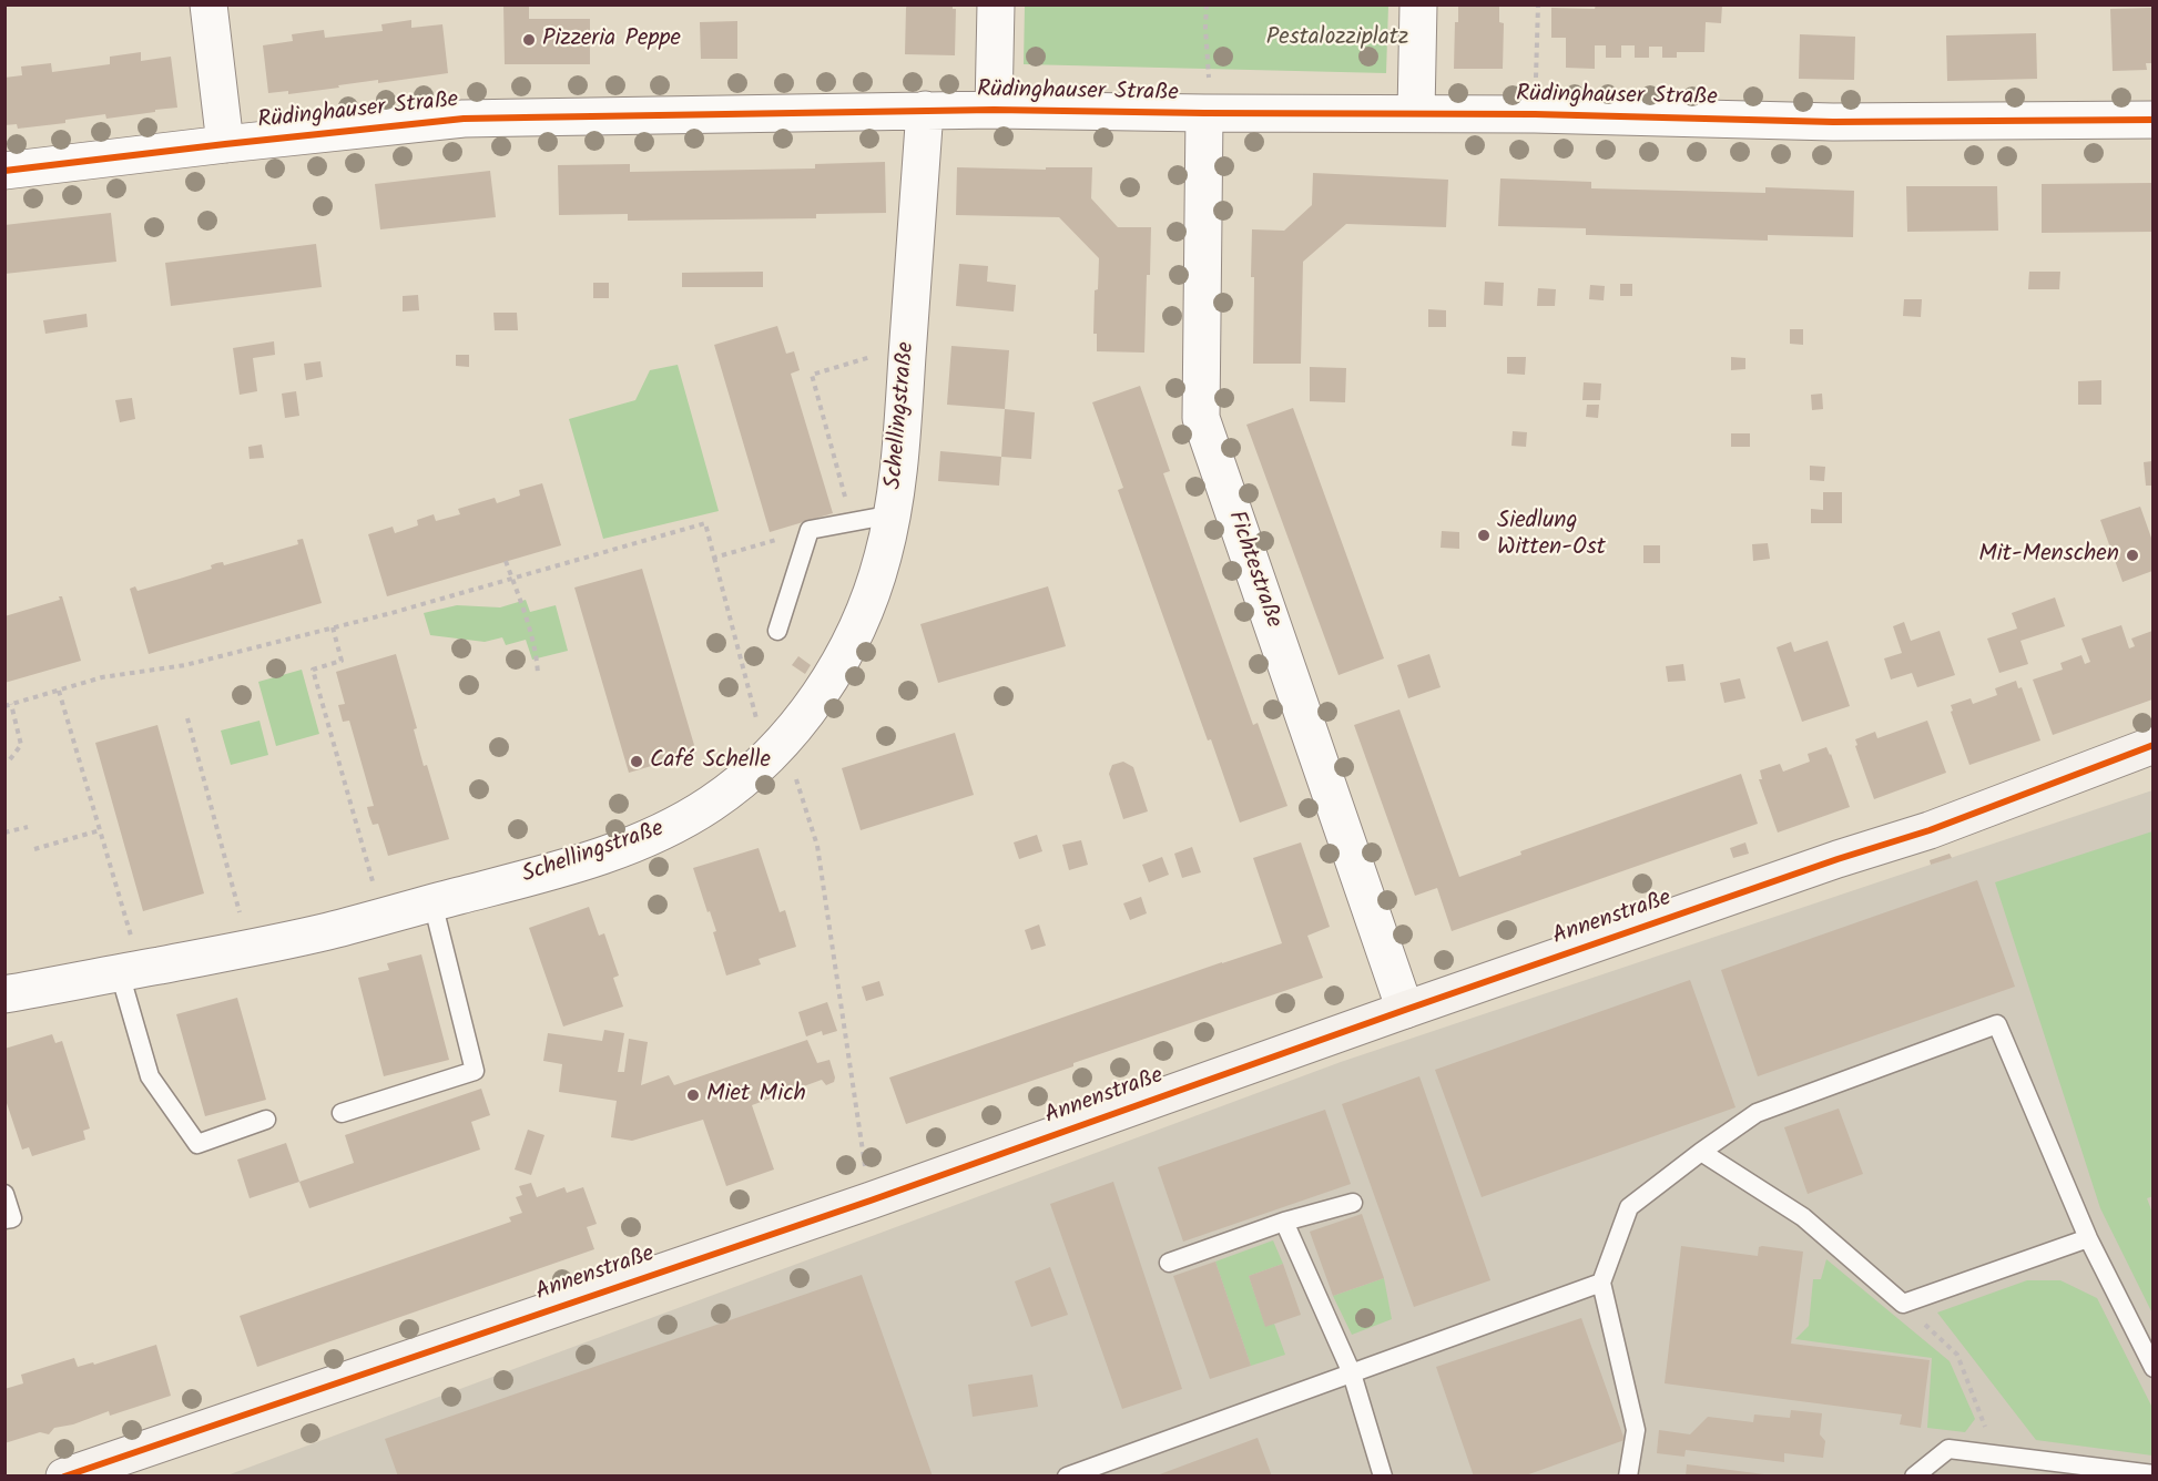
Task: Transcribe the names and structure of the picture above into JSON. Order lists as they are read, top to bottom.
{
  "streets": {
    "street": [
      "Rüdinghauser Straße",
      "Schellingstraße",
      "Fichtestraße",
      "Annenstraße"
    ]
  },
  "crossings": [
    ["Rüdinghauser Straße", "Schellingstraße"],
    ["Rüdinghauser Straße", "Fichtestraße"],
    ["Fichtestraße", "Annenstraße"]
  ],
  "parks": ["Pestalozziplatz"],
  "places": [
    "Pizzeria Peppe",
    "Siedlung Witten-Ost",
    "Mit-Menschen",
    "Café Schelle",
    "Miet Mich"
  ]
}
